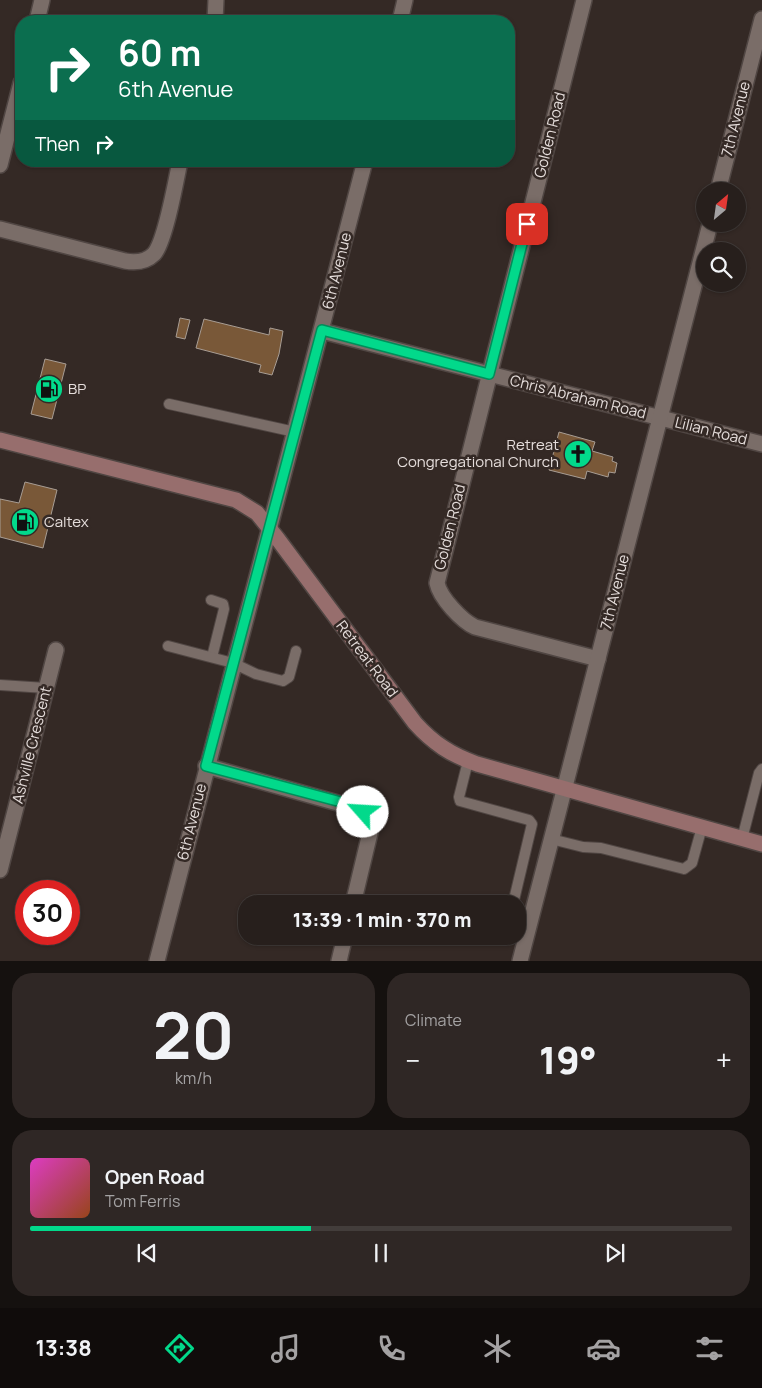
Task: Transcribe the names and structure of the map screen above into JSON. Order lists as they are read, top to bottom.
{
  "streets": {
    "main road": ["Retreat Road"],
    "street": [
      "7th Avenue",
      "Golden Road",
      "6th Avenue",
      "Chris Abraham Road",
      "Lilian Road",
      "Ashville Crescent"
    ]
  },
  "crossings": [
    ["7th Avenue", "Golden Road"],
    ["7th Avenue", "Chris Abraham Road"],
    ["7th Avenue", "Lilian Road"],
    ["7th Avenue", "Retreat Road"],
    ["Golden Road", "Chris Abraham Road"],
    ["6th Avenue", "Chris Abraham Road"],
    ["6th Avenue", "Retreat Road"],
    ["Chris Abraham Road", "Lilian Road"]
  ],
  "places": {
    "fuel station": ["BP", "Caltex"],
    "church": ["Retreat Congregational Church"]
  },
  "north": "top right",
  "page": {
    "turn": ["60 m", "6th Avenue"],
    "then": "Then",
    "limit": "30",
    "trip": "13:39 · 1 min · 370 m",
    "tile": [
      ["20", "km/h"],
      "Climate"
    ],
    "heat": ["−", "19°", "+"],
    "song": ["Open Road", "Tom Ferris"],
    "tabs": "13:38"
  }
}
